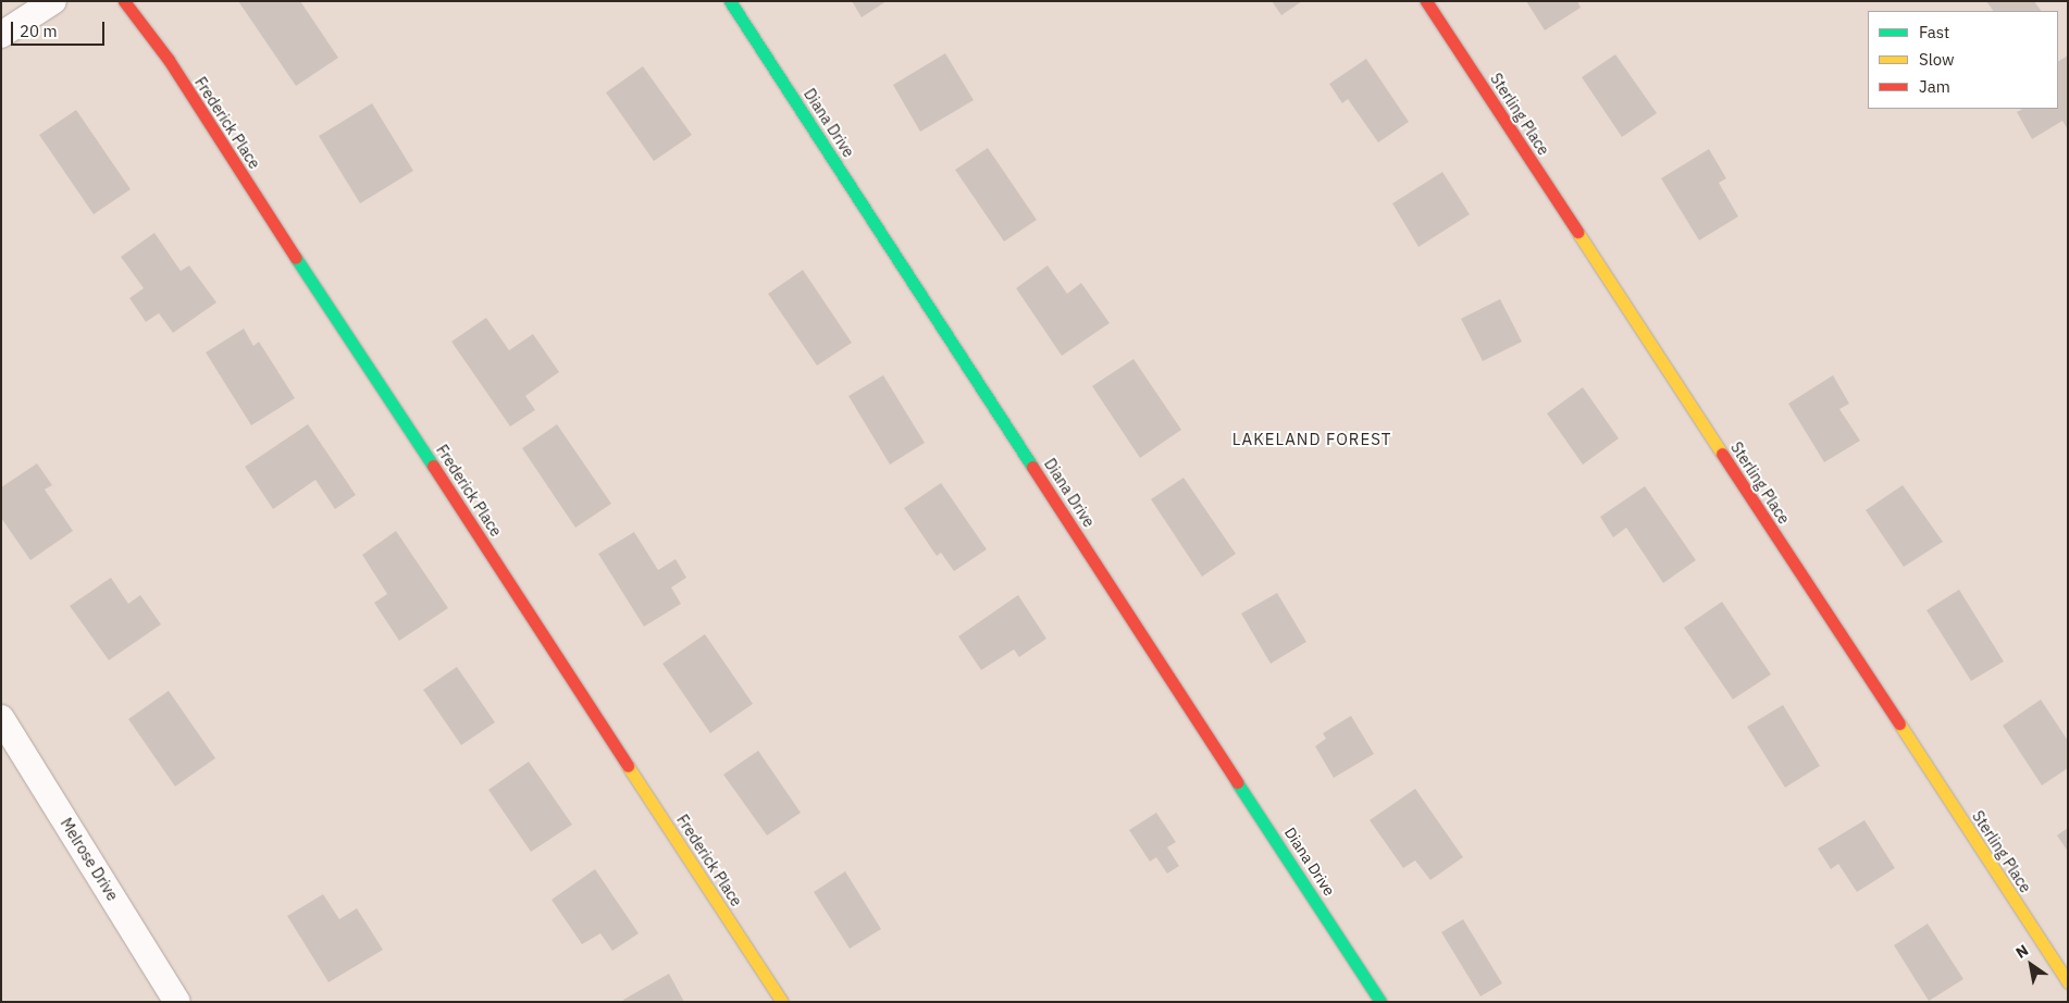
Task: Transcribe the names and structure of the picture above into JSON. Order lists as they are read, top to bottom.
{
  "streets": {
    "street": [
      "Sterling Place",
      "Frederick Place",
      "Diana Drive",
      "Melrose Drive"
    ]
  },
  "districts": ["LAKELAND FOREST"],
  "legend": ["Fast", "Slow", "Jam"],
  "scale_bar": "20 m",
  "north": "top left"
}
